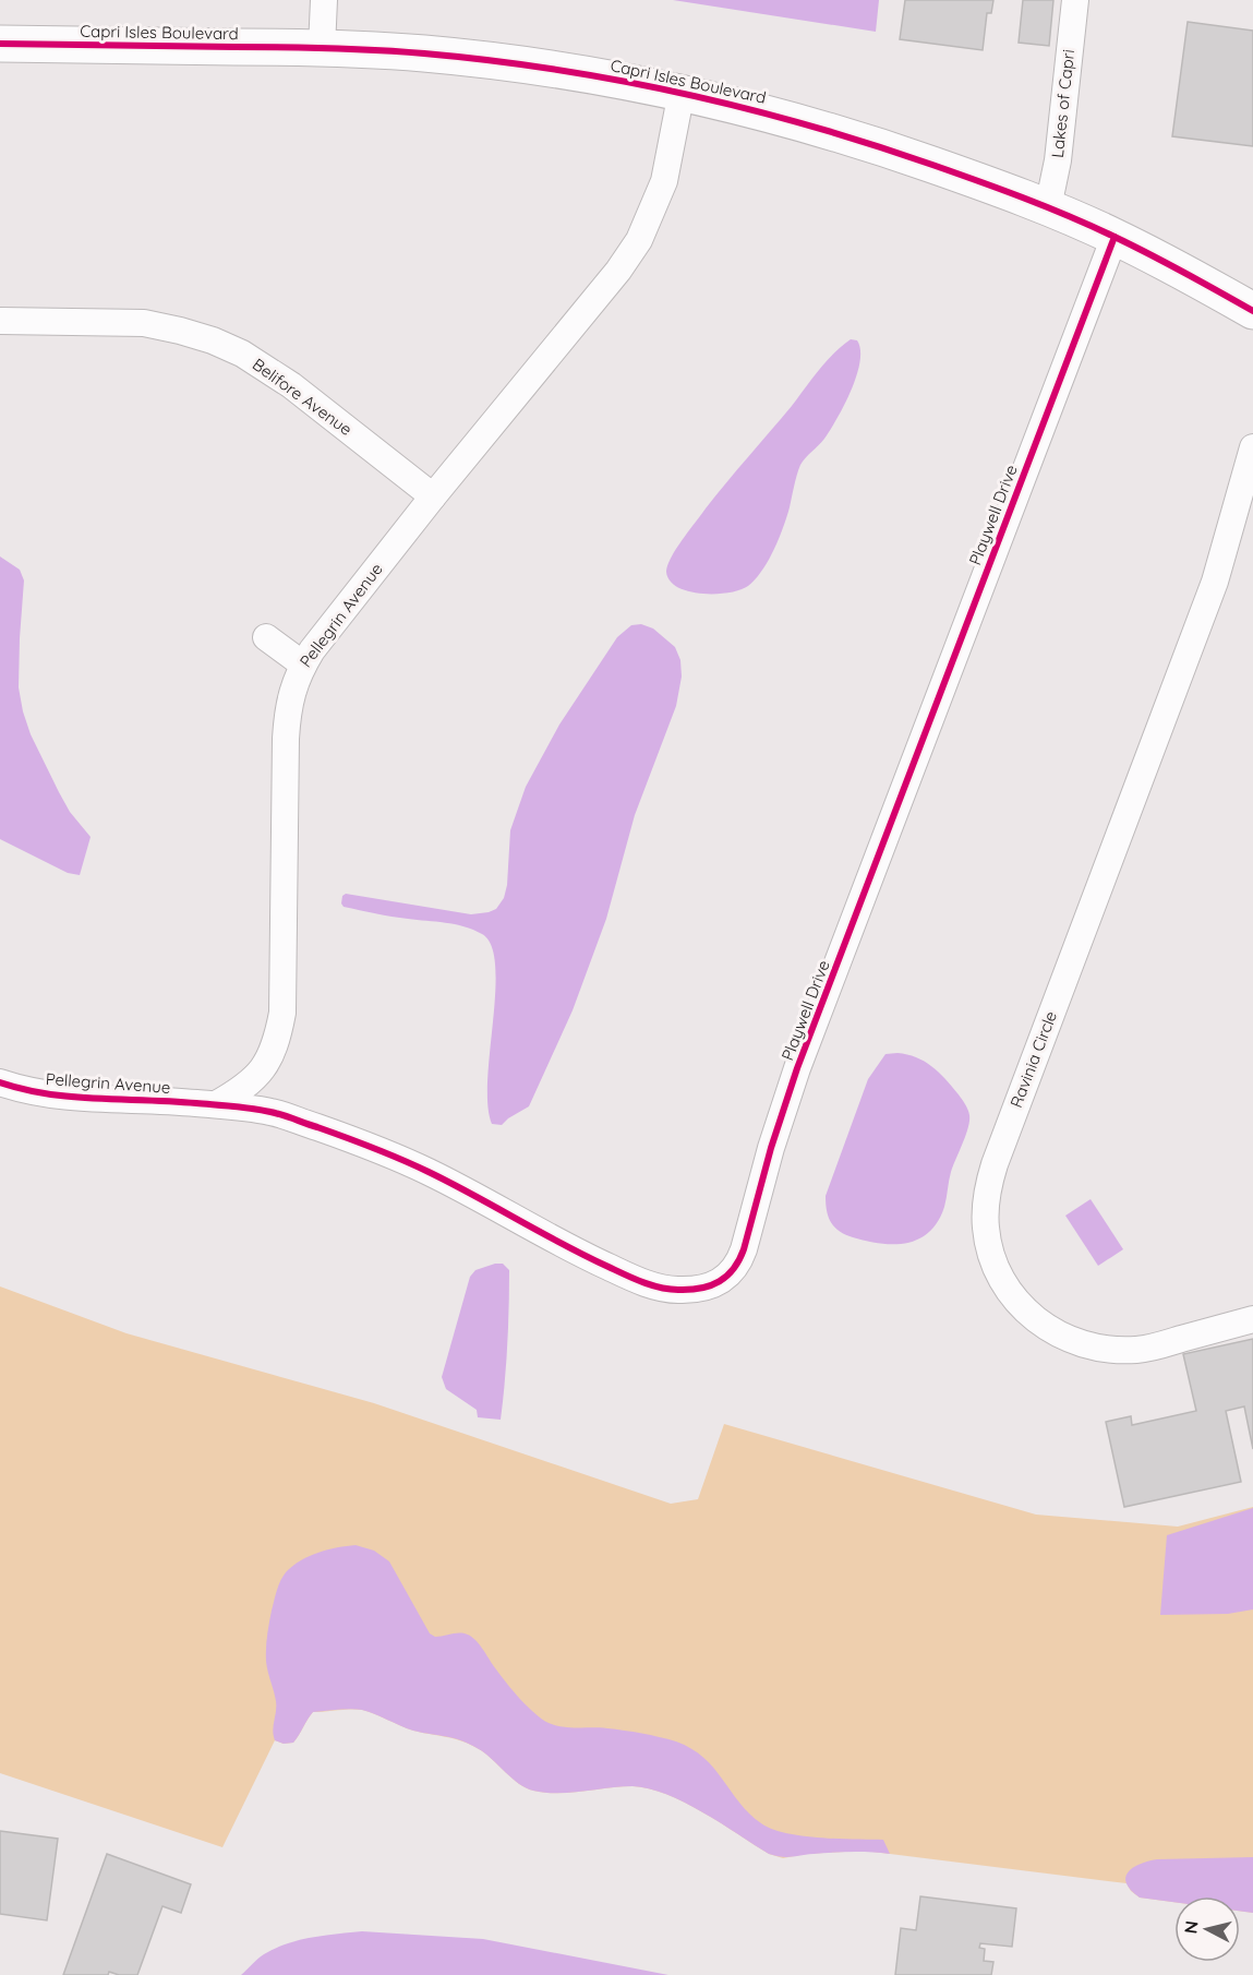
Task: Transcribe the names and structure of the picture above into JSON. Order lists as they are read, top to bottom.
{
  "streets": {
    "street": [
      "Capri Isles Boulevard",
      "Lakes of Capri",
      "Belifore Avenue",
      "Playwell Drive",
      "Pellegrin Avenue",
      "Ravinia Circle"
    ]
  },
  "crossings": [
    ["Capri Isles Boulevard", "Lakes of Capri"],
    ["Capri Isles Boulevard", "Playwell Drive"],
    ["Capri Isles Boulevard", "Pellegrin Avenue"],
    ["Belifore Avenue", "Pellegrin Avenue"],
    ["Playwell Drive", "Pellegrin Avenue"]
  ],
  "north": "left"
}
